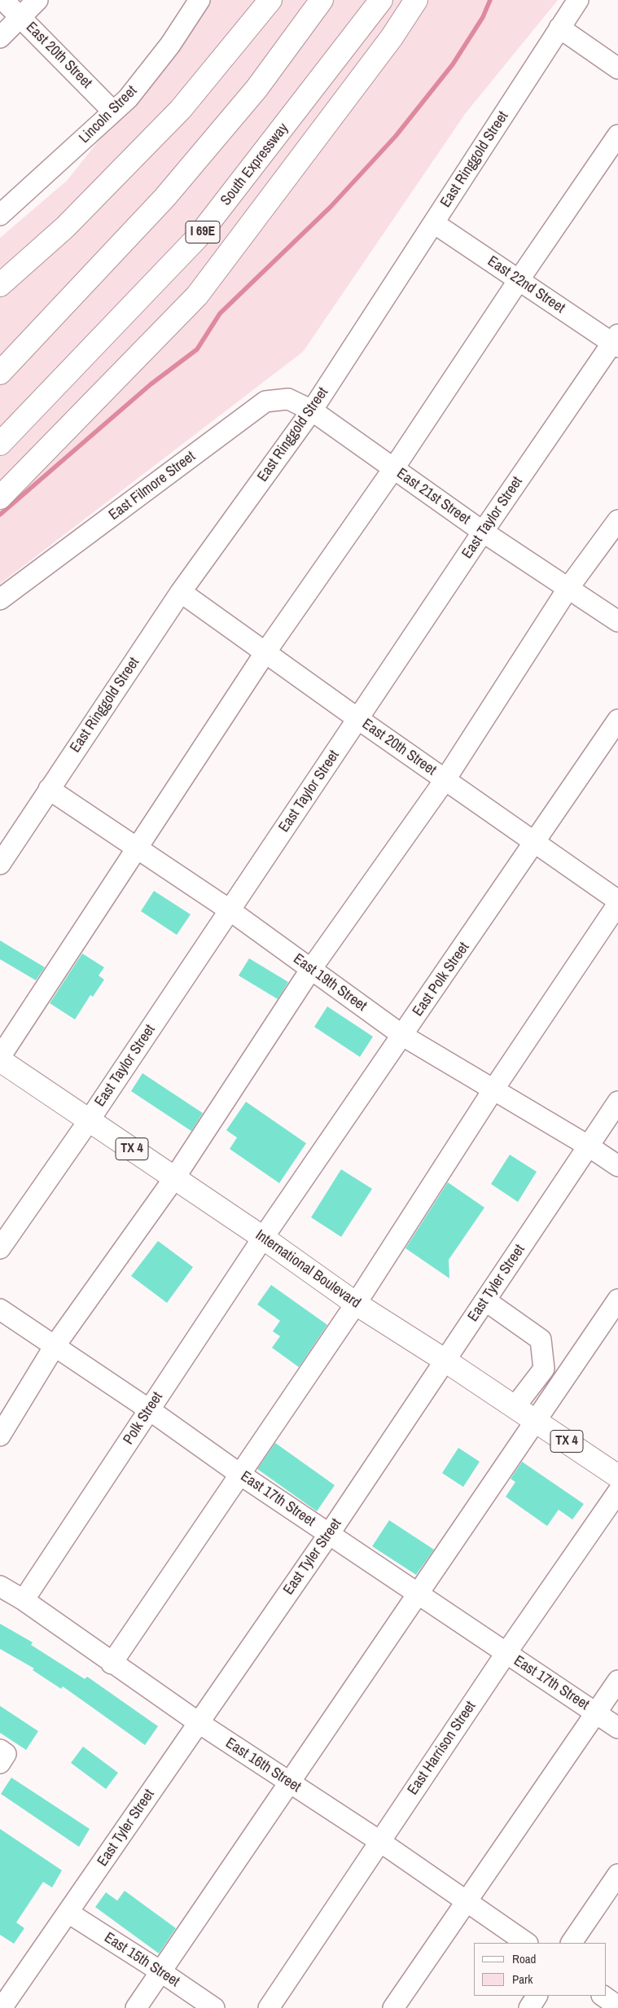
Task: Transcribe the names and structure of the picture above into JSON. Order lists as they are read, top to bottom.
{
  "streets": {
    "main road": [
      "South Expressway",
      "I 69E",
      "TX 4",
      "International Boulevard"
    ],
    "street": [
      "East 20th Street",
      "Lincoln Street",
      "East Ringgold Street",
      "East 22nd Street",
      "East Filmore Street",
      "East 21st Street",
      "East Taylor Street",
      "East Polk Street",
      "East 19th Street",
      "East Tyler Street",
      "Polk Street",
      "East 17th Street",
      "East Harrison Street",
      "East 16th Street",
      "East 15th Street"
    ]
  },
  "crossings": [
    ["East 20th Street", "Lincoln Street"],
    ["East 20th Street", "East Ringgold Street"],
    ["East 20th Street", "East Taylor Street"],
    ["East 20th Street", "East Polk Street"],
    ["East Ringgold Street", "East 22nd Street"],
    ["East Ringgold Street", "East Filmore Street"],
    ["East Ringgold Street", "East 21st Street"],
    ["East Ringgold Street", "East 19th Street"],
    ["East 22nd Street", "East Taylor Street"],
    ["East Filmore Street", "East 21st Street"],
    ["East 21st Street", "East Taylor Street"],
    ["East Taylor Street", "East 19th Street"],
    ["East Taylor Street", "International Boulevard"],
    ["East Polk Street", "East 19th Street"],
    ["East Polk Street", "International Boulevard"],
    ["East Polk Street", "Polk Street"],
    ["East 19th Street", "East Tyler Street"],
    ["International Boulevard", "East Tyler Street"],
    ["International Boulevard", "Polk Street"],
    ["East Tyler Street", "East 17th Street"],
    ["East Tyler Street", "East 16th Street"],
    ["East Tyler Street", "East 15th Street"],
    ["Polk Street", "East 17th Street"],
    ["Polk Street", "East 16th Street"],
    ["East 17th Street", "East Harrison Street"],
    ["East Harrison Street", "East 16th Street"]
  ],
  "legend": ["Road", "Park"]
}
